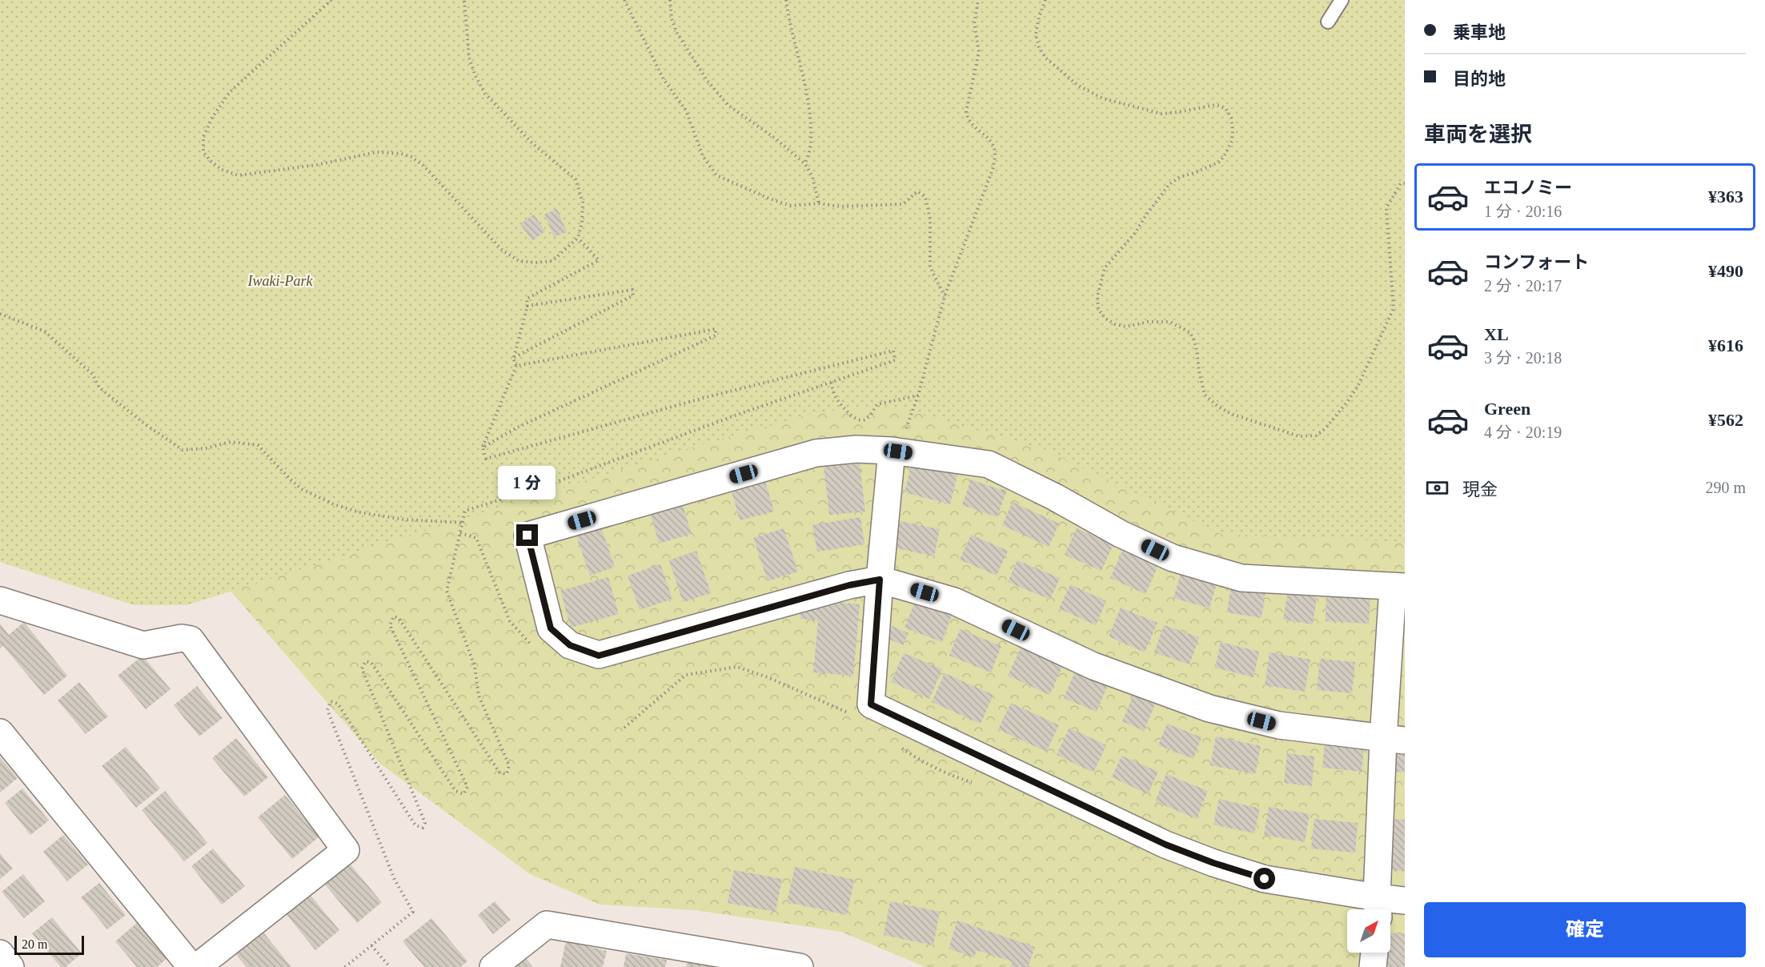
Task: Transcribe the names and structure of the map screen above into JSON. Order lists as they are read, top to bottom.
{
  "parks": ["Iwaki-Park"],
  "scale_bar": "20 m",
  "north": "top right",
  "page": {
    "banner": ["乗車地", "目的地"],
    "heading": "車両を選択",
    "list": [
      {
        "name": "エコノミー",
        "note": "1 分 · 20:16",
        "value": "¥363"
      },
      {
        "name": "コンフォート",
        "note": "2 分 · 20:17",
        "value": "¥490"
      },
      {
        "name": "XL",
        "note": "3 分 · 20:18",
        "value": "¥616"
      },
      {
        "name": "Green",
        "note": "4 分 · 20:19",
        "value": "¥562"
      }
    ],
    "pay": ["現金", "290 m"],
    "bubble": "1 分",
    "buttons": "確定",
    "scale": "20 m"
  }
}
